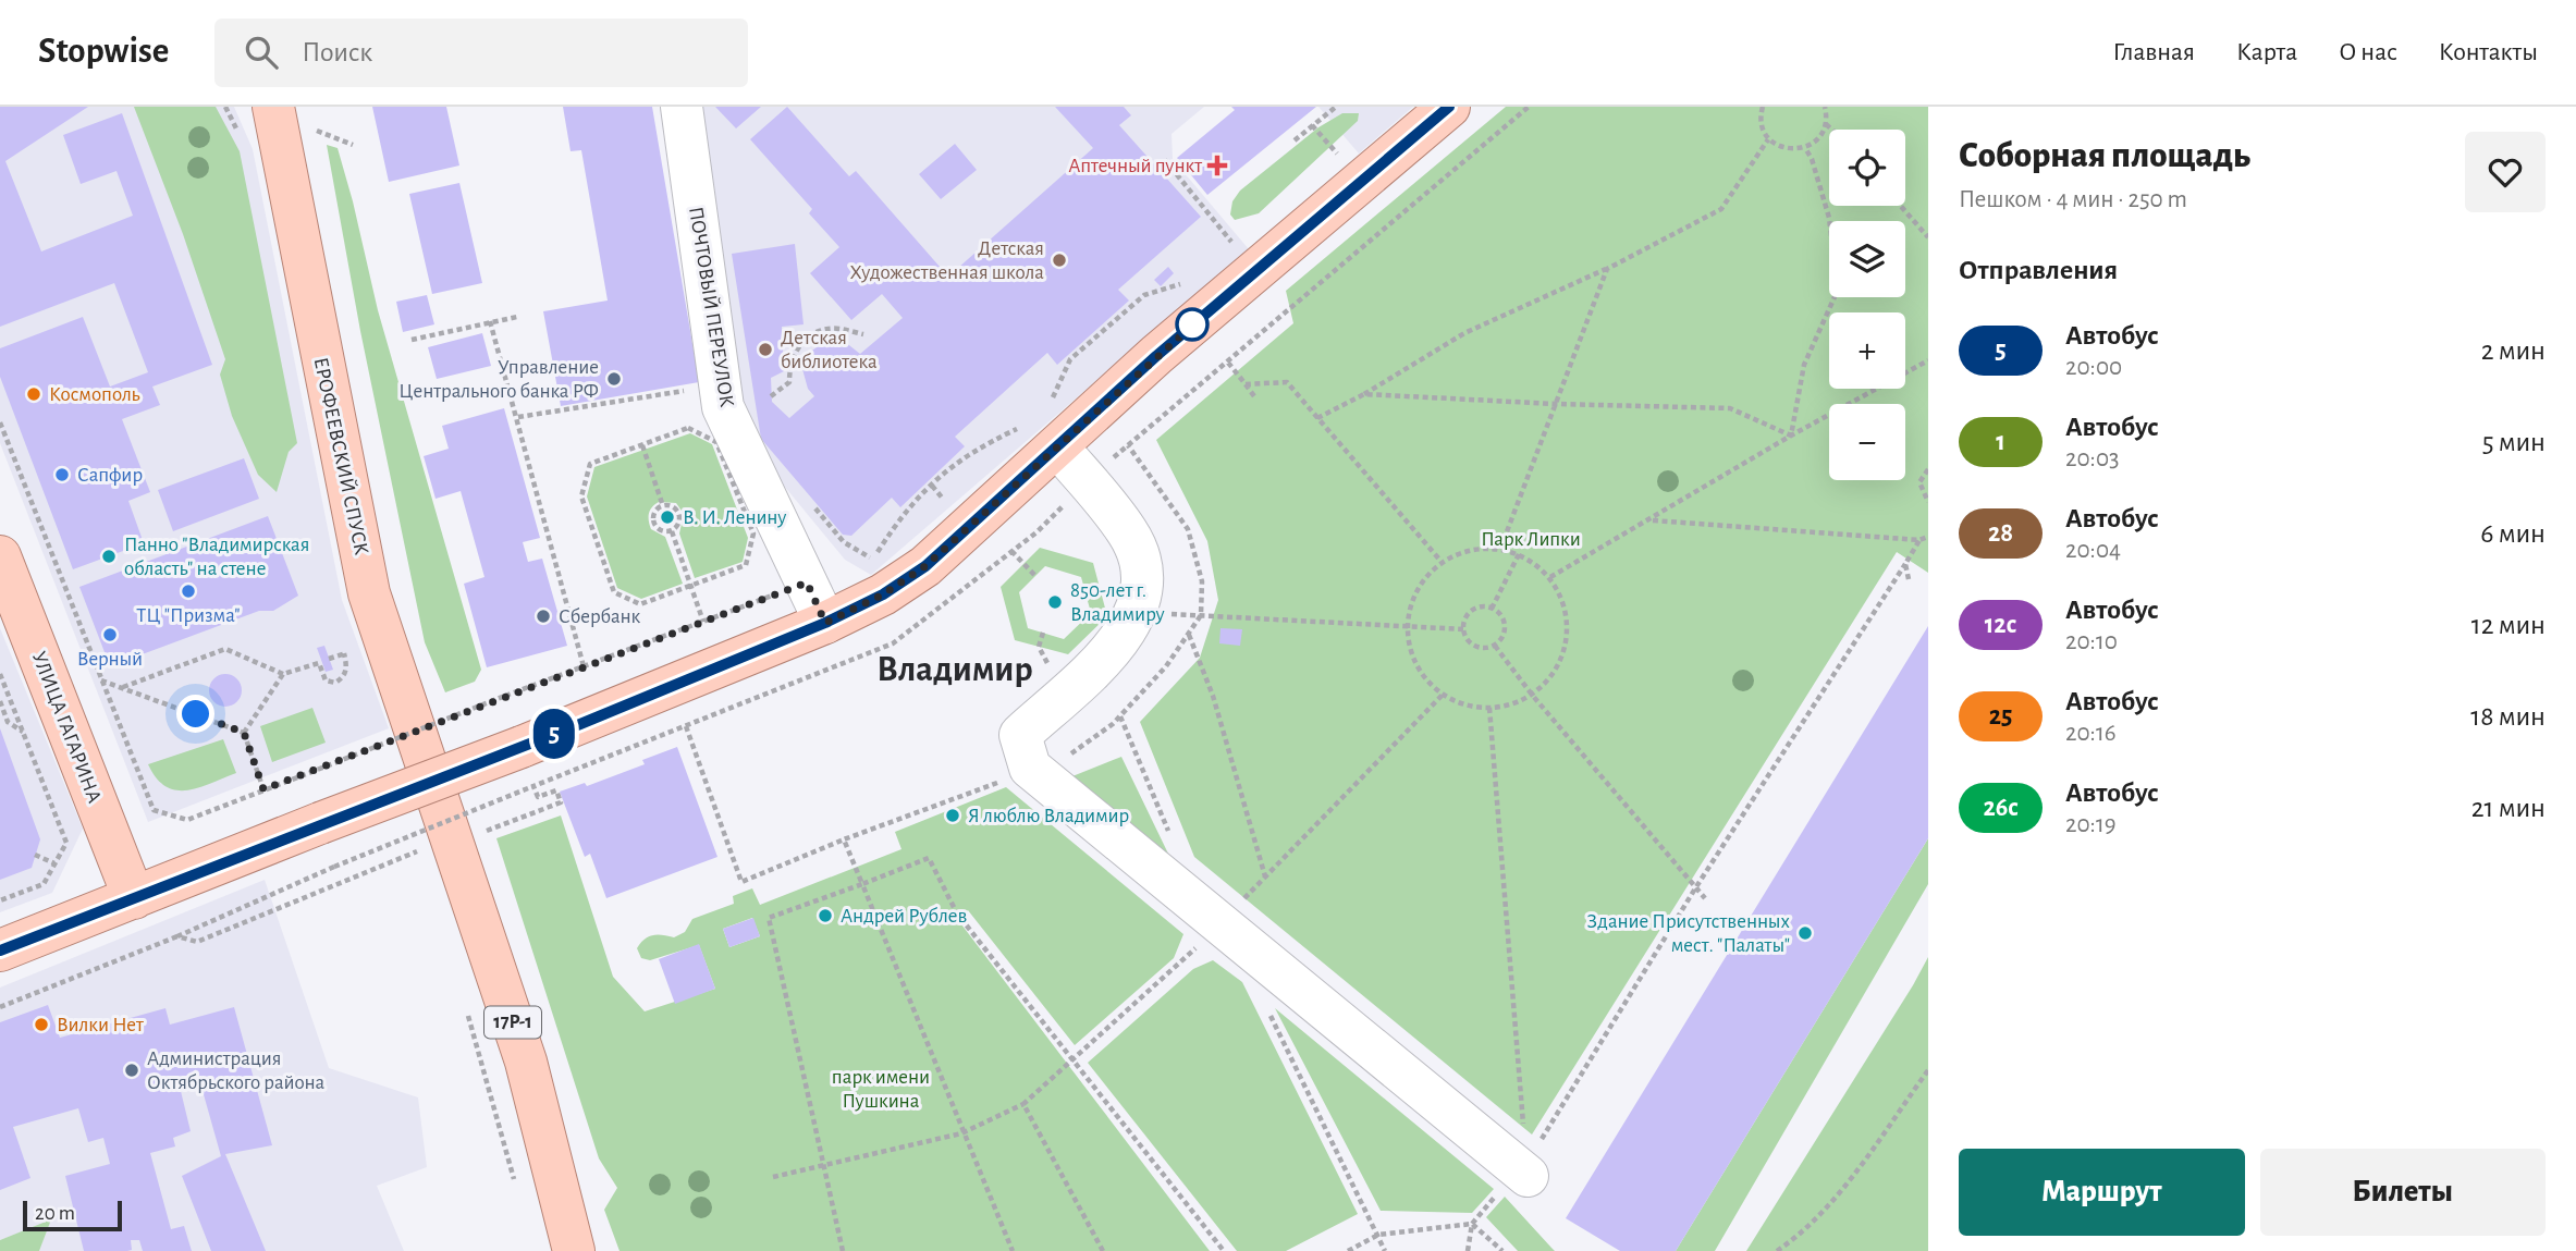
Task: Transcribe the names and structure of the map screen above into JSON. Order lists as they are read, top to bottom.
{
  "streets": {
    "main road": ["ЕРОФЕЕВСКИЙ СПУСК", "УЛИЦА ГАГАРИНА", "17Р-1"],
    "street": ["ПОЧТОВЫЙ ПЕРЕУЛОК"]
  },
  "districts": ["Владимир"],
  "parks": ["Парк Липки", "парк имени Пушкина"],
  "places": {
    "health": ["Аптечный пункт"],
    "other": [
      "Детская Художественная школа",
      "Детская библиотека",
      "Управление Центрального банка РФ",
      "Космополь",
      "Сапфир",
      "В. И. Ленину",
      "Панно \"Владимирская область\" на стене",
      "ТЦ \"Призма\"",
      "850-лет г. Владимиру",
      "Сбербанк",
      "Верный",
      "Я люблю Владимир",
      "Андрей Рублев",
      "Здание Присутственных мест. \"Палаты\"",
      "Вилки Нет",
      "Администрация Октябрьского района"
    ]
  },
  "lines": ["bus line 5"],
  "scale_bar": "20 m",
  "page": {
    "header": "Stopwise",
    "search": "Поиск",
    "nav": [
      "Главная",
      "Карта",
      "О нас",
      "Контакты"
    ],
    "on_map": "5",
    "heading": [
      ["Соборная площадь", "Пешком · 4 мин · 250 m"],
      "Отправления"
    ],
    "map_buttons": ["+", "−"],
    "list": [
      {
        "mark": "5",
        "name": "Автобус",
        "note": "20:00",
        "value": "2 мин"
      },
      {
        "mark": "1",
        "name": "Автобус",
        "note": "20:03",
        "value": "5 мин"
      },
      {
        "mark": "28",
        "name": "Автобус",
        "note": "20:04",
        "value": "6 мин"
      },
      {
        "mark": "12с",
        "name": "Автобус",
        "note": "20:10",
        "value": "12 мин"
      },
      {
        "mark": "25",
        "name": "Автобус",
        "note": "20:16",
        "value": "18 мин"
      },
      {
        "mark": "26c",
        "name": "Автобус",
        "note": "20:19",
        "value": "21 мин"
      }
    ],
    "buttons": ["Маршрут", "Билеты"],
    "scale": "20 m"
  }
}
